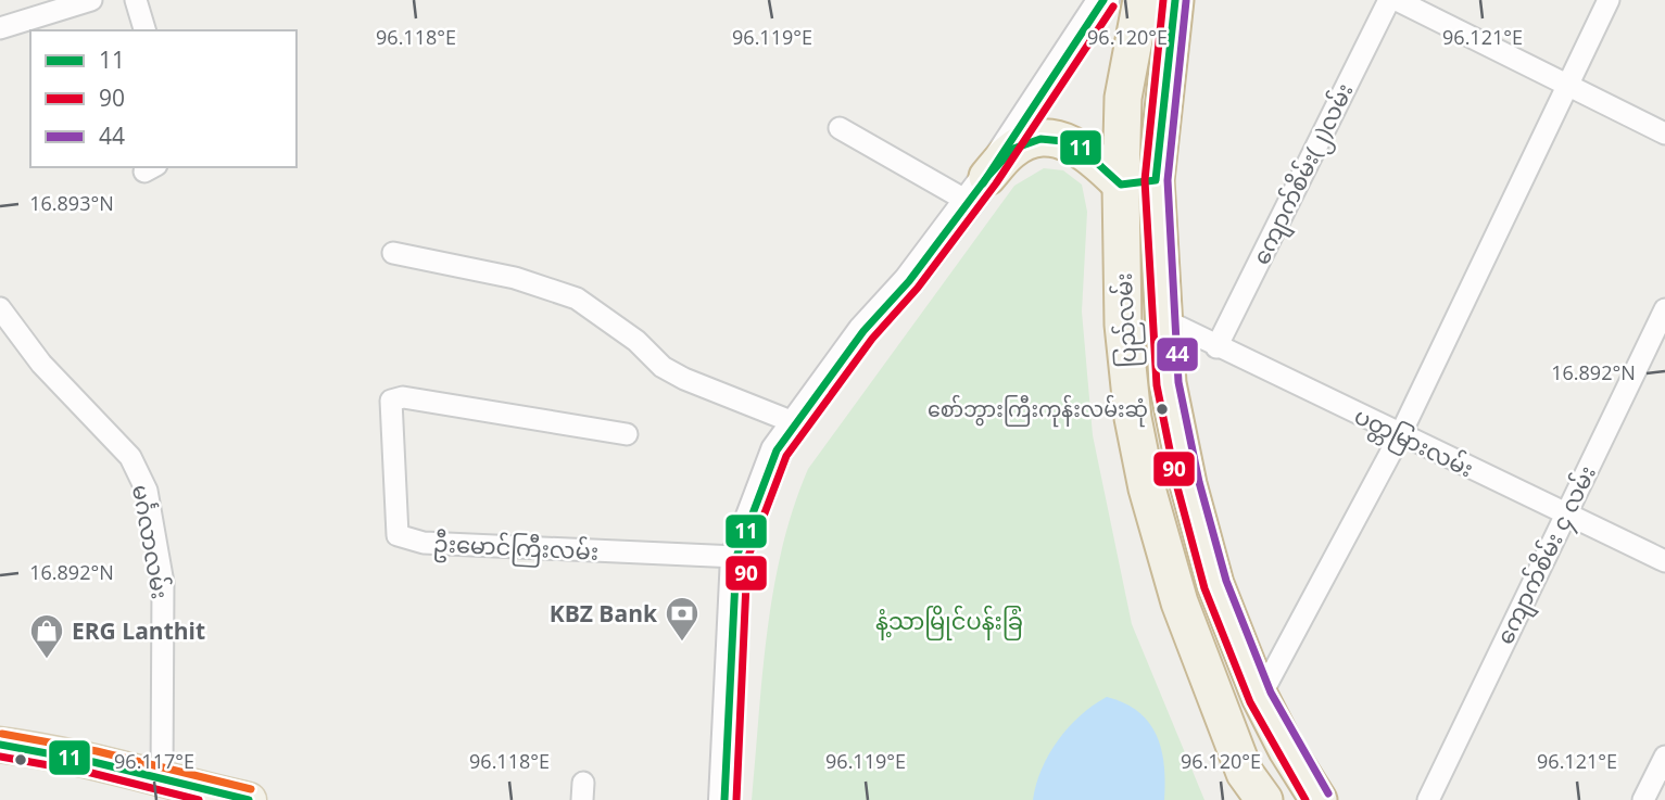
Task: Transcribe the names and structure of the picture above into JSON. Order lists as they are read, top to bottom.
{
  "streets": {
    "highway": ["ပြည်လမ်း"],
    "street": [
      "ကျောက်စိမ်း(၂)လမ်း",
      "ပတ္တမြားလမ်း",
      "မင်္ဂလာလမ်း",
      "ဦးမောင်ကြီးလမ်း",
      "ကျောက်စိမ်း ၄ လမ်း"
    ]
  },
  "crossings": [
    ["ကျောက်စိမ်း(၂)လမ်း", "ပတ္တမြားလမ်း"],
    ["ပြည်လမ်း", "ပတ္တမြားလမ်း"],
    ["ပတ္တမြားလမ်း", "ကျောက်စိမ်း ၄ လမ်း"]
  ],
  "parks": ["နံ့သာမြိုင်ပန်းခြံ"],
  "places": {
    "other": ["စော်ဘွားကြီးကုန်းလမ်းဆုံ"],
    "bank": ["KBZ Bank"],
    "shop": ["ERG Lanthit"]
  },
  "lines": ["transit line 11", "transit line 90", "transit line 44"],
  "legend": ["11", "90", "44"],
  "coordinates": [
    "96.118°E",
    "96.119°E",
    "96.120°E",
    "96.121°E",
    "16.893°N",
    "16.892°N",
    "96.117°E"
  ]
}
